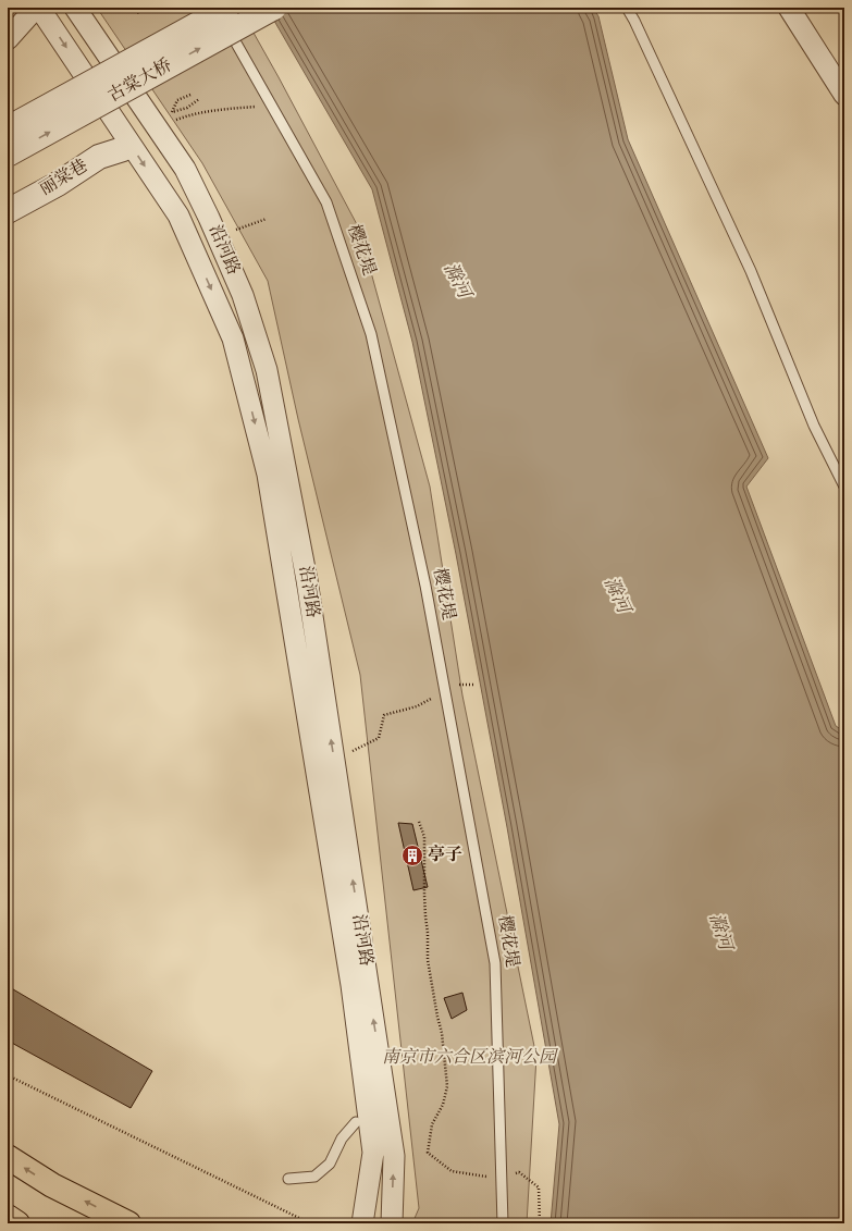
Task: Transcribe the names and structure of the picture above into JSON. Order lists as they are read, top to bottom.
{
  "streets": {
    "street": ["古棠大桥", "丽棠巷", "沿河路"],
    "lane": ["樱花堤"]
  },
  "water": ["滁河"],
  "parks": ["南京市六合区滨河公园"],
  "places": {
    "building": ["亭子"]
  }
}
